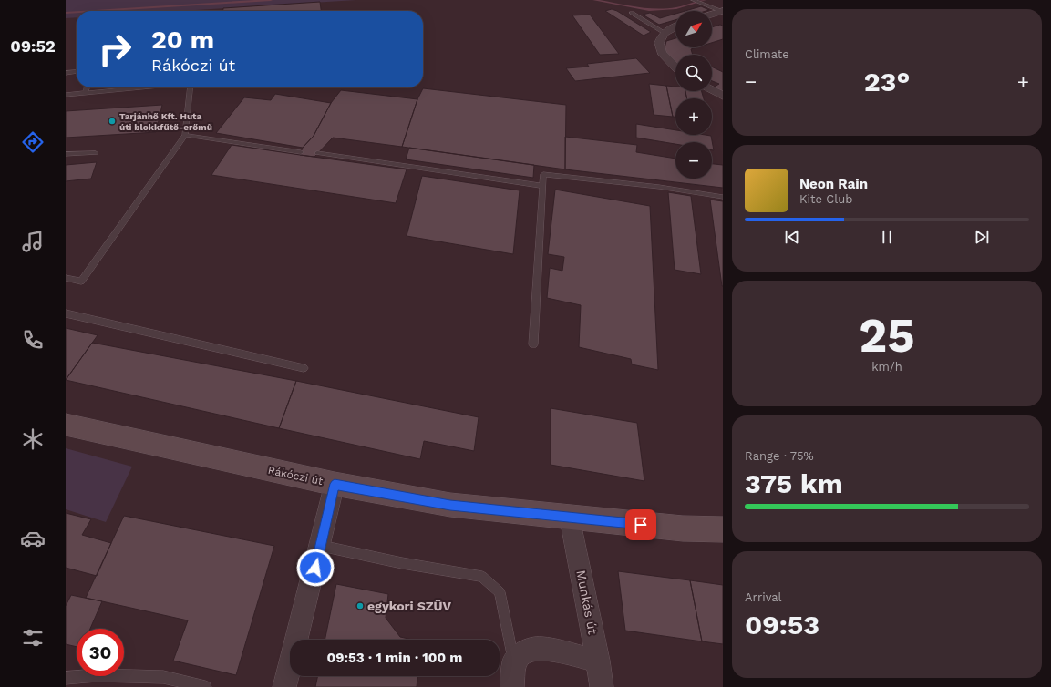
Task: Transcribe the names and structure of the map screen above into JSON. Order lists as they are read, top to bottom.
{
  "streets": {
    "main road": ["Rákóczi út"],
    "street": ["Munkás út"]
  },
  "crossings": [
    ["Rákóczi út", "Munkás út"]
  ],
  "places": ["Tarjánhő Kft. Huta úti blokkfűtő-erőmű", "egykori SZÜV"],
  "north": "top right",
  "page": {
    "tabs": "09:52",
    "tile": [
      "Climate",
      ["25", "km/h"],
      ["Range · 75%", "375 km"],
      ["Arrival", "09:53"]
    ],
    "map_buttons": ["+", "−"],
    "turn": ["20 m", "Rákóczi út"],
    "heat": ["−", "23°", "+"],
    "song": ["Neon Rain", "Kite Club"],
    "limit": "30",
    "trip": "09:53 · 1 min · 100 m"
  }
}
